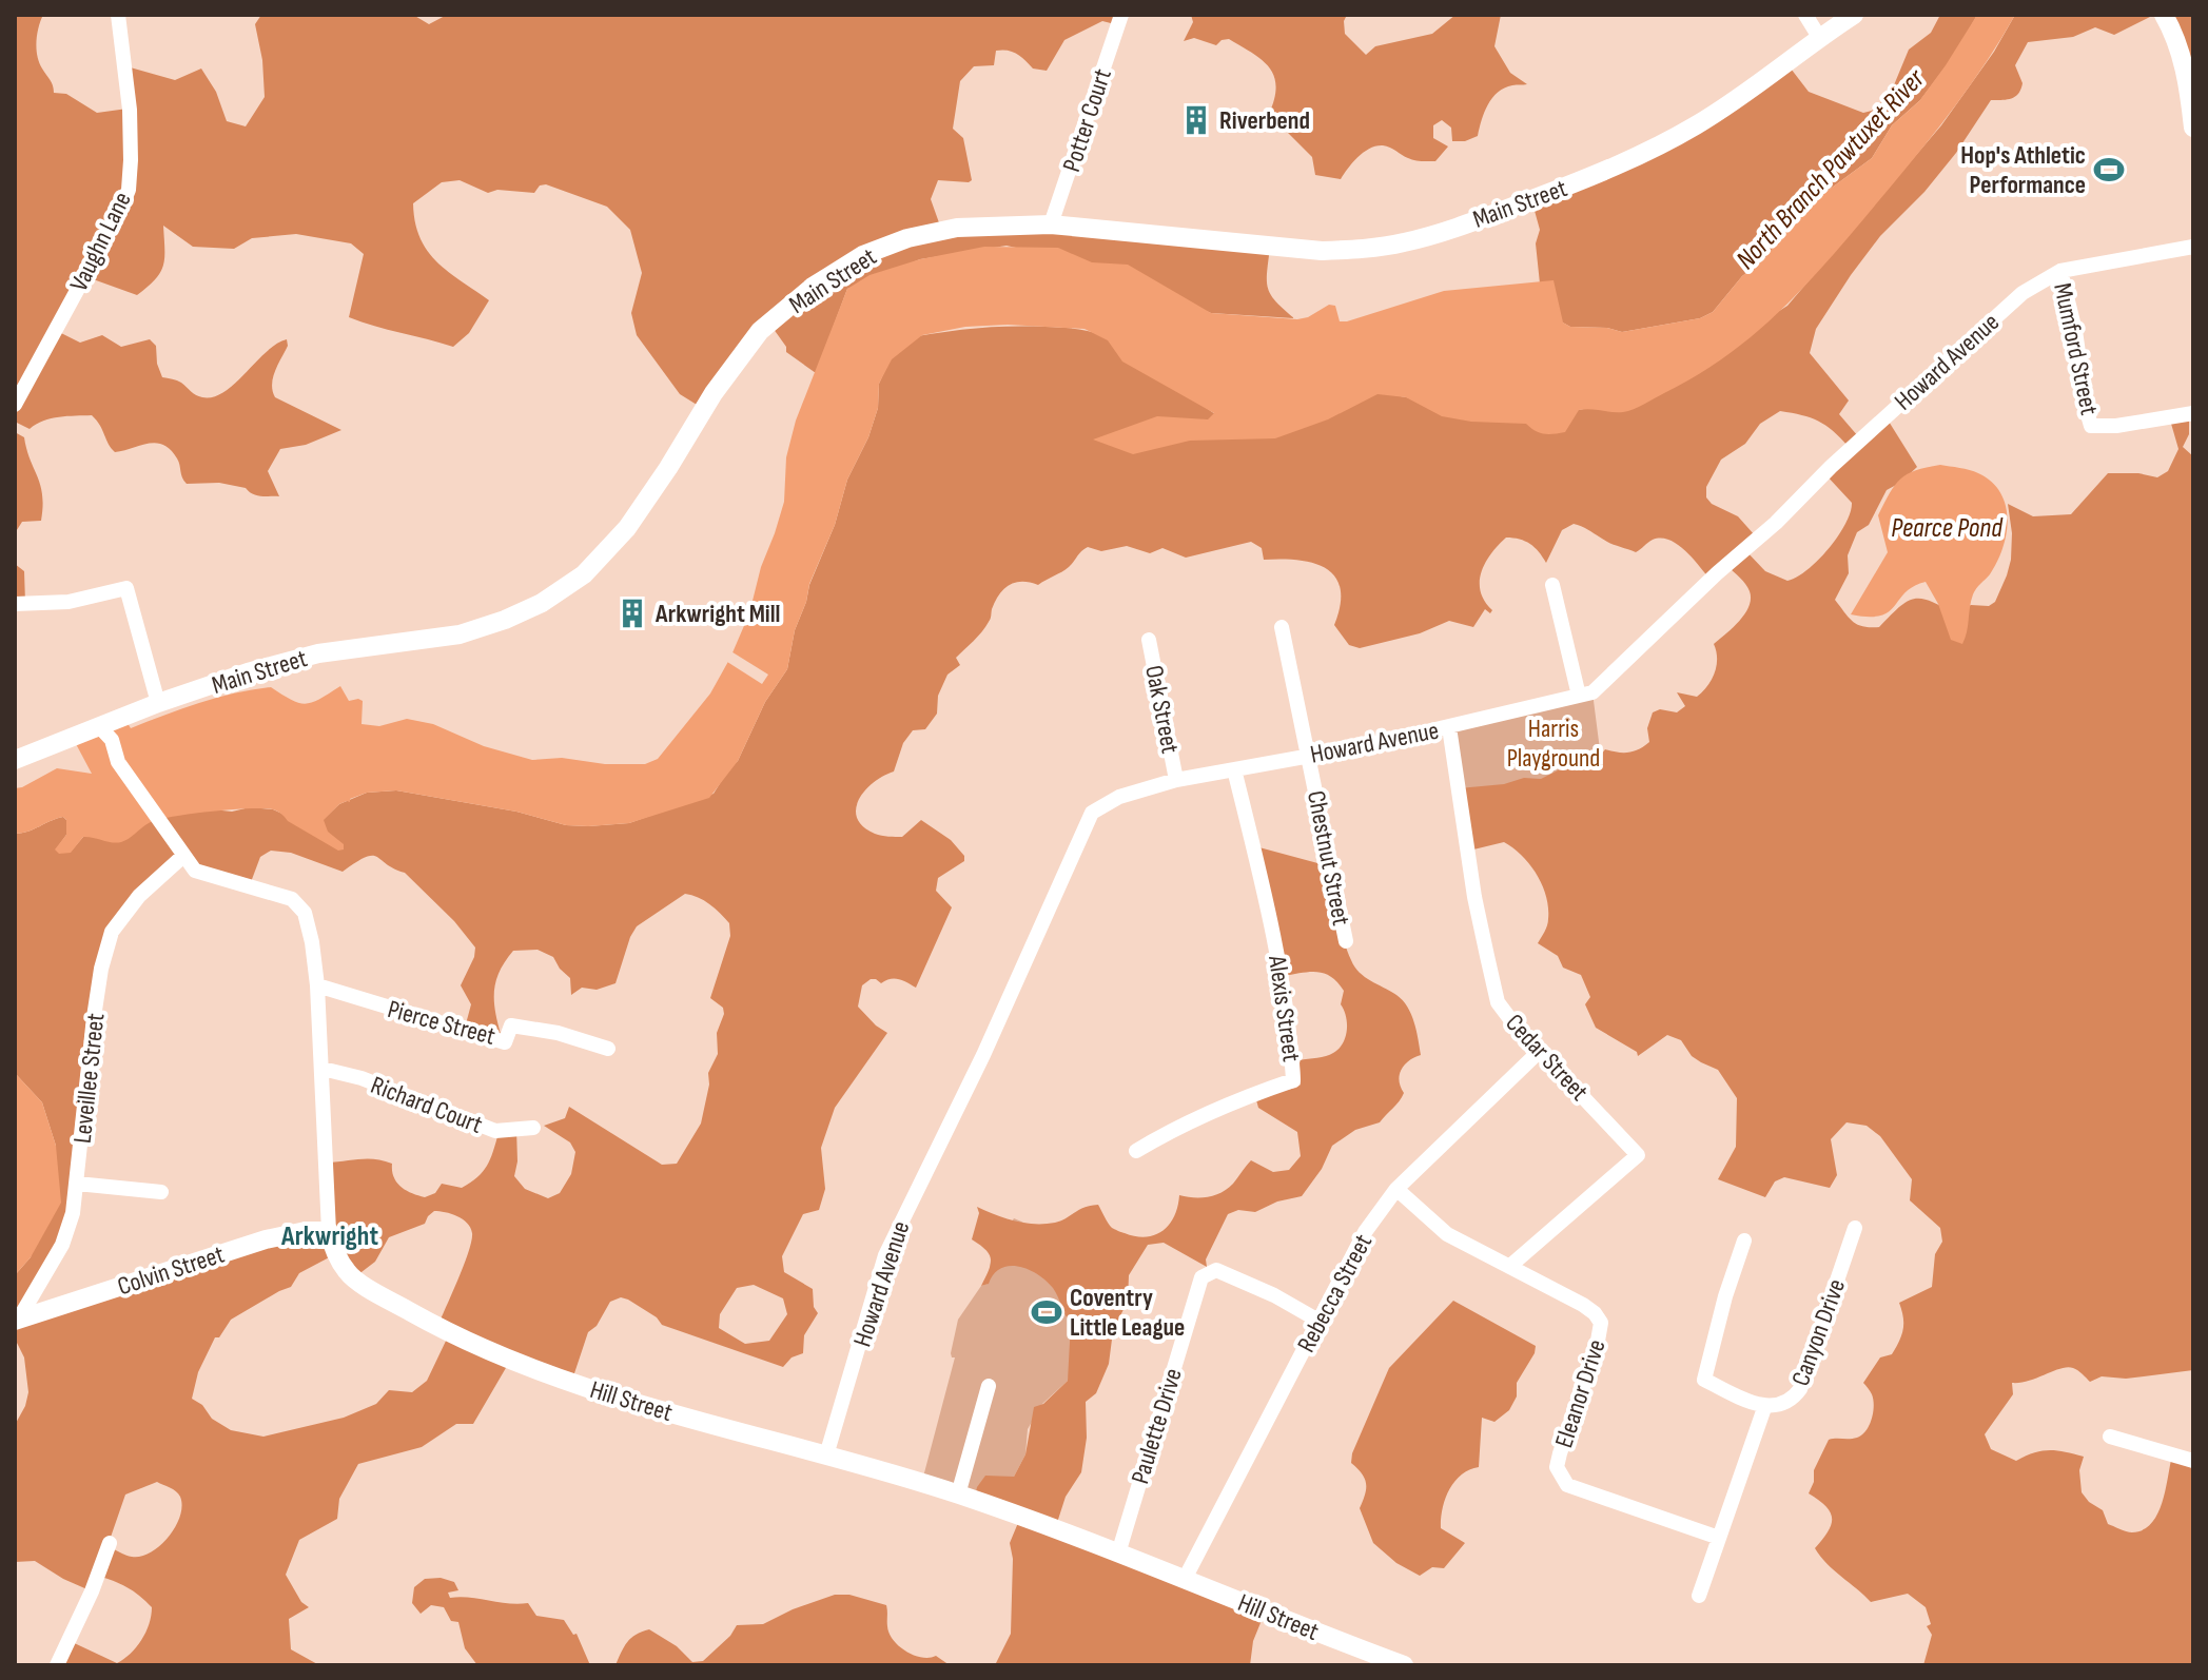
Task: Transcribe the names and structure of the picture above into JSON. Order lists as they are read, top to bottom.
{
  "streets": {
    "main road": ["Main Street", "Colvin Street", "Hill Street"],
    "street": [
      "Potter Court",
      "Vaughn Lane",
      "Mumford Street",
      "Howard Avenue",
      "Oak Street",
      "Chestnut Street",
      "Alexis Street",
      "Pierce Street",
      "Cedar Street",
      "Leveillee Street",
      "Richard Court",
      "Rebecca Street",
      "Canyon Drive",
      "Eleanor Drive",
      "Paulette Drive"
    ]
  },
  "crossings": [
    ["Potter Court", "Main Street"],
    ["Mumford Street", "Howard Avenue"],
    ["Howard Avenue", "Oak Street"],
    ["Howard Avenue", "Chestnut Street"],
    ["Howard Avenue", "Alexis Street"],
    ["Howard Avenue", "Cedar Street"],
    ["Howard Avenue", "Hill Street"],
    ["Pierce Street", "Hill Street"],
    ["Cedar Street", "Rebecca Street"],
    ["Cedar Street", "Eleanor Drive"],
    ["Leveillee Street", "Colvin Street"],
    ["Leveillee Street", "Hill Street"],
    ["Richard Court", "Hill Street"],
    ["Colvin Street", "Hill Street"],
    ["Rebecca Street", "Eleanor Drive"],
    ["Rebecca Street", "Hill Street"],
    ["Rebecca Street", "Paulette Drive"],
    ["Hill Street", "Paulette Drive"]
  ],
  "districts": ["Arkwright"],
  "water": ["North Branch Pawtuxet River", "Pearce Pond"],
  "parks": ["Harris Playground"],
  "places": {
    "building": ["Riverbend", "Arkwright Mill"],
    "sports": ["Hop's Athletic Performance", "Coventry Little League"]
  }
}
